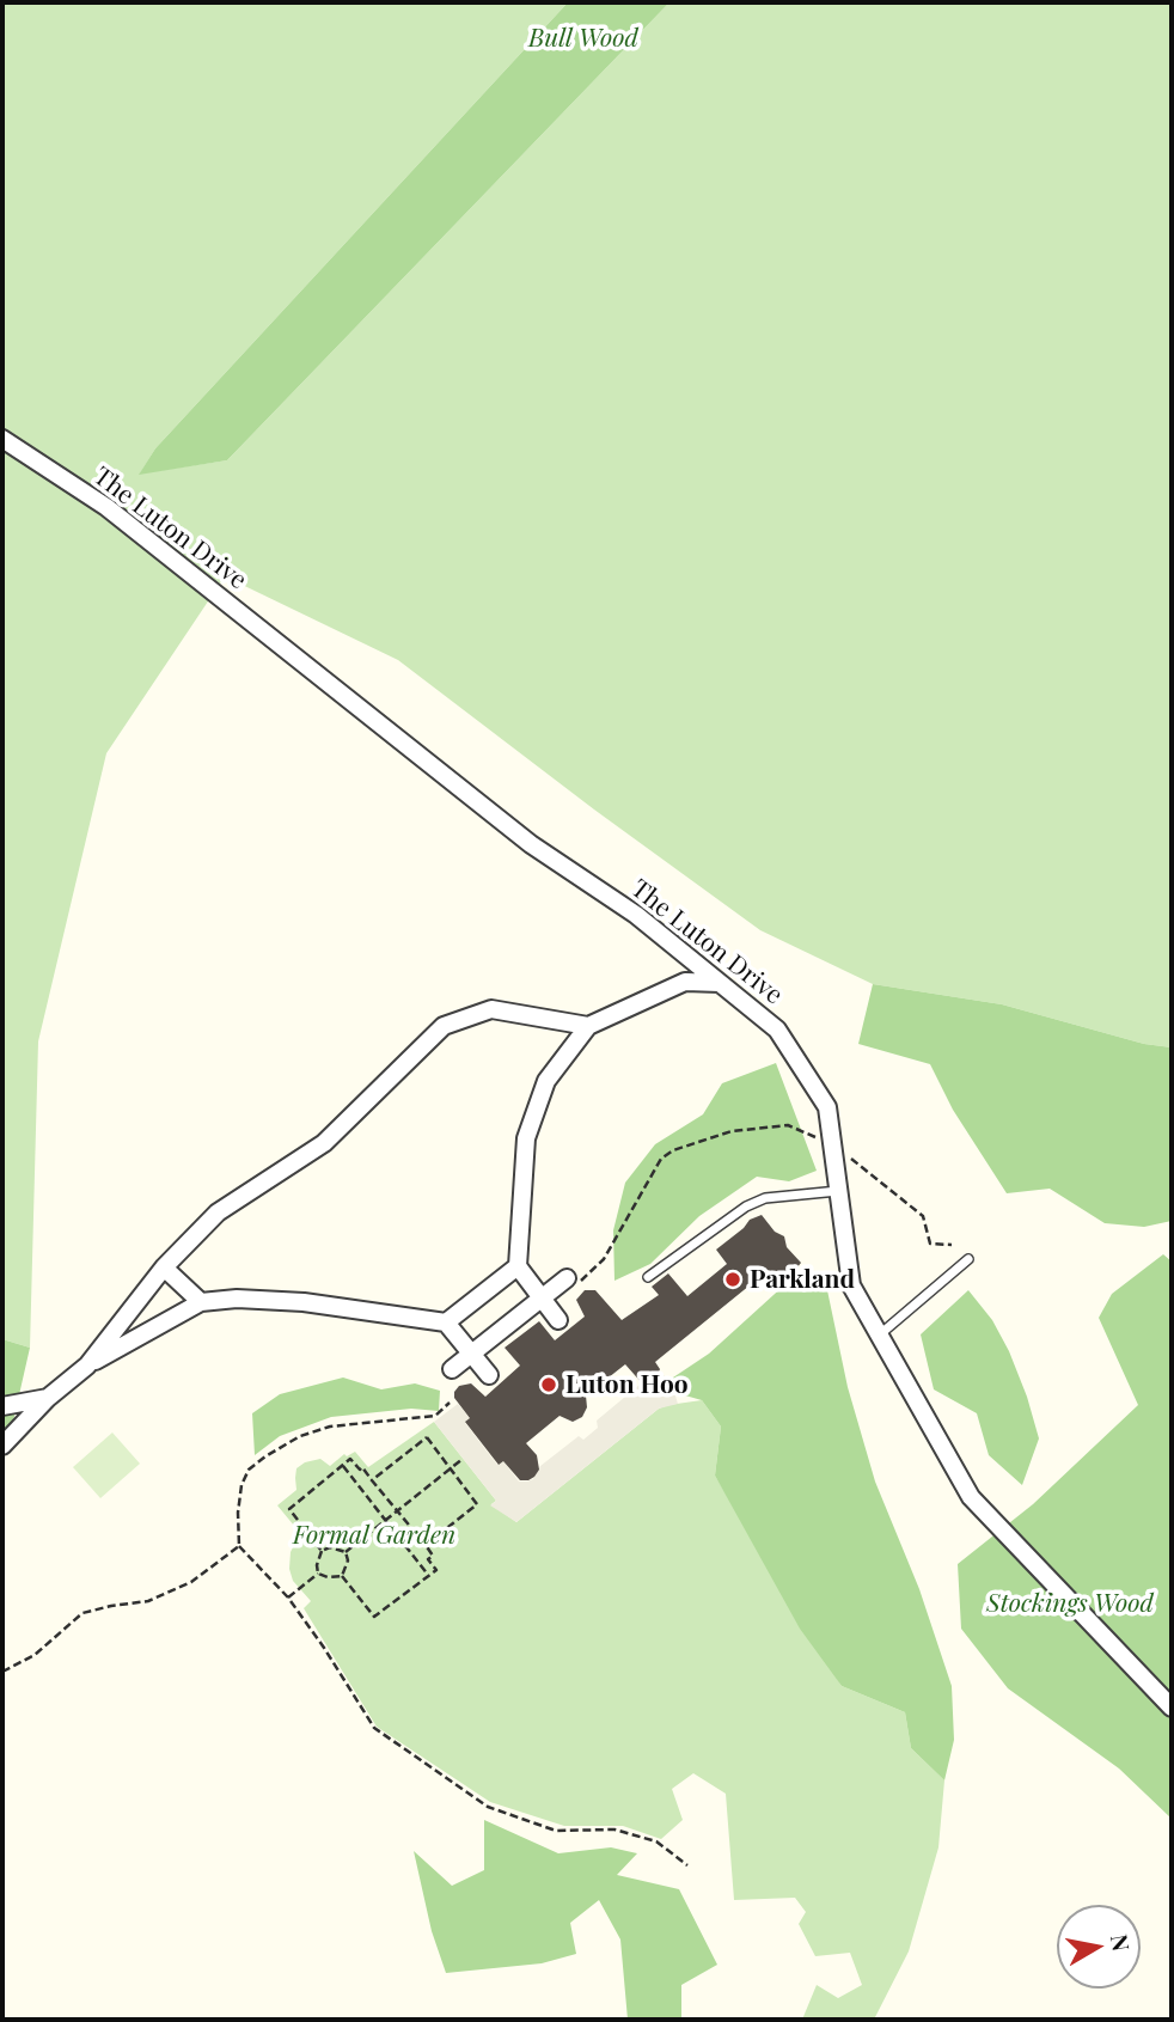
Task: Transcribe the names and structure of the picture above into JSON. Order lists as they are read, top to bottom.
{
  "streets": {
    "street": ["The Luton Drive"]
  },
  "parks": ["Bull Wood", "Formal Garden", "Stockings Wood"],
  "places": ["Parkland", "Luton Hoo"],
  "north": "right"
}
